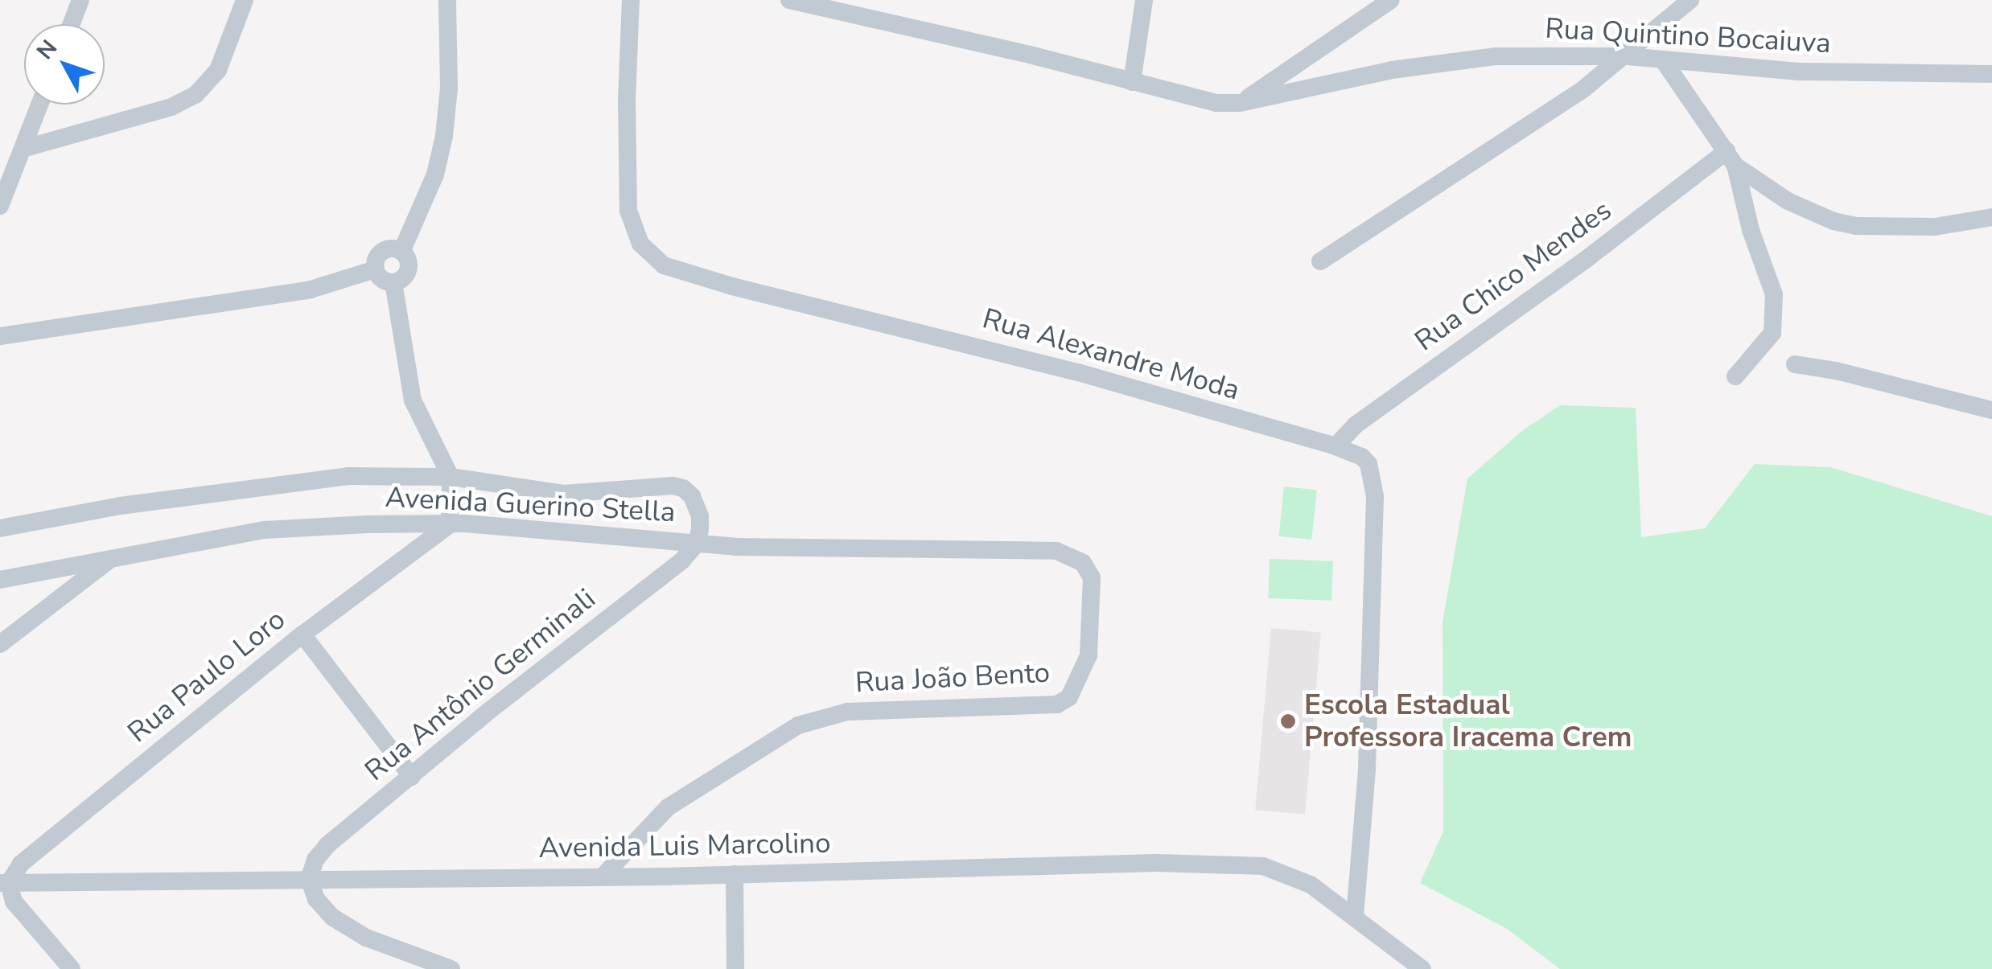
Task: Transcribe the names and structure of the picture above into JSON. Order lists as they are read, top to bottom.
{
  "streets": {
    "street": [
      "Rua Quintino Bocaiuva",
      "Rua Chico Mendes",
      "Rua Alexandre Moda",
      "Avenida Guerino Stella",
      "Rua Paulo Loro",
      "Rua João Bento",
      "Rua Antônio Germinali",
      "Avenida Luis Marcolino"
    ]
  },
  "crossings": [
    ["Rua Chico Mendes", "Rua Alexandre Moda"],
    ["Rua Alexandre Moda", "Avenida Luis Marcolino"],
    ["Avenida Guerino Stella", "Rua Paulo Loro"],
    ["Avenida Guerino Stella", "Rua João Bento"],
    ["Avenida Guerino Stella", "Rua Antônio Germinali"],
    ["Rua Paulo Loro", "Avenida Luis Marcolino"],
    ["Rua João Bento", "Rua Antônio Germinali"],
    ["Rua João Bento", "Avenida Luis Marcolino"],
    ["Rua Antônio Germinali", "Avenida Luis Marcolino"]
  ],
  "places": ["Escola Estadual Professora Iracema Crem"],
  "north": "top left"
}
